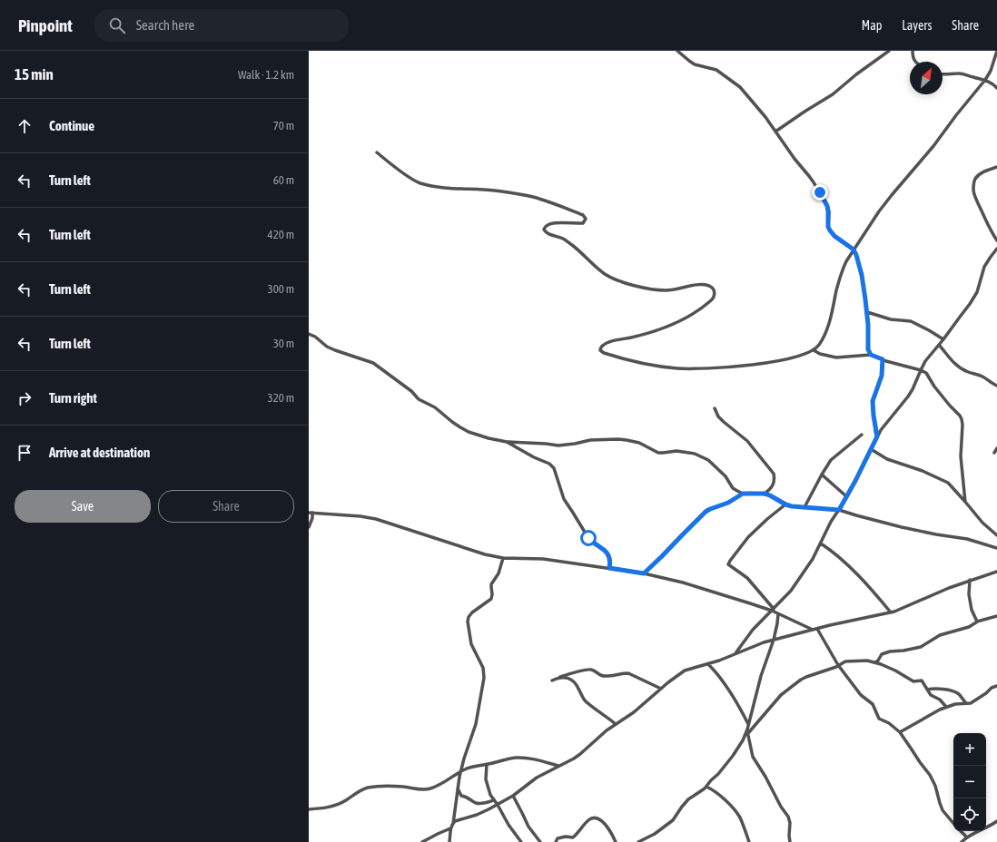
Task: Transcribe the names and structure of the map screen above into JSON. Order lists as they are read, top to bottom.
{
  "north": "top right",
  "page": {
    "header": "Pinpoint",
    "search": "Search here",
    "nav": ["Map", "Layers", "Share"],
    "heading": ["15 min", "Walk · 1.2 km"],
    "list": [
      ["Continue", "70 m"],
      ["Turn left", "60 m"],
      ["Turn left", "420 m"],
      ["Turn left", "300 m"],
      ["Turn left", "30 m"],
      ["Turn right", "320 m"],
      "Arrive at destination"
    ],
    "buttons": ["Save", "Share"],
    "map_buttons": ["+", "−"]
  }
}
